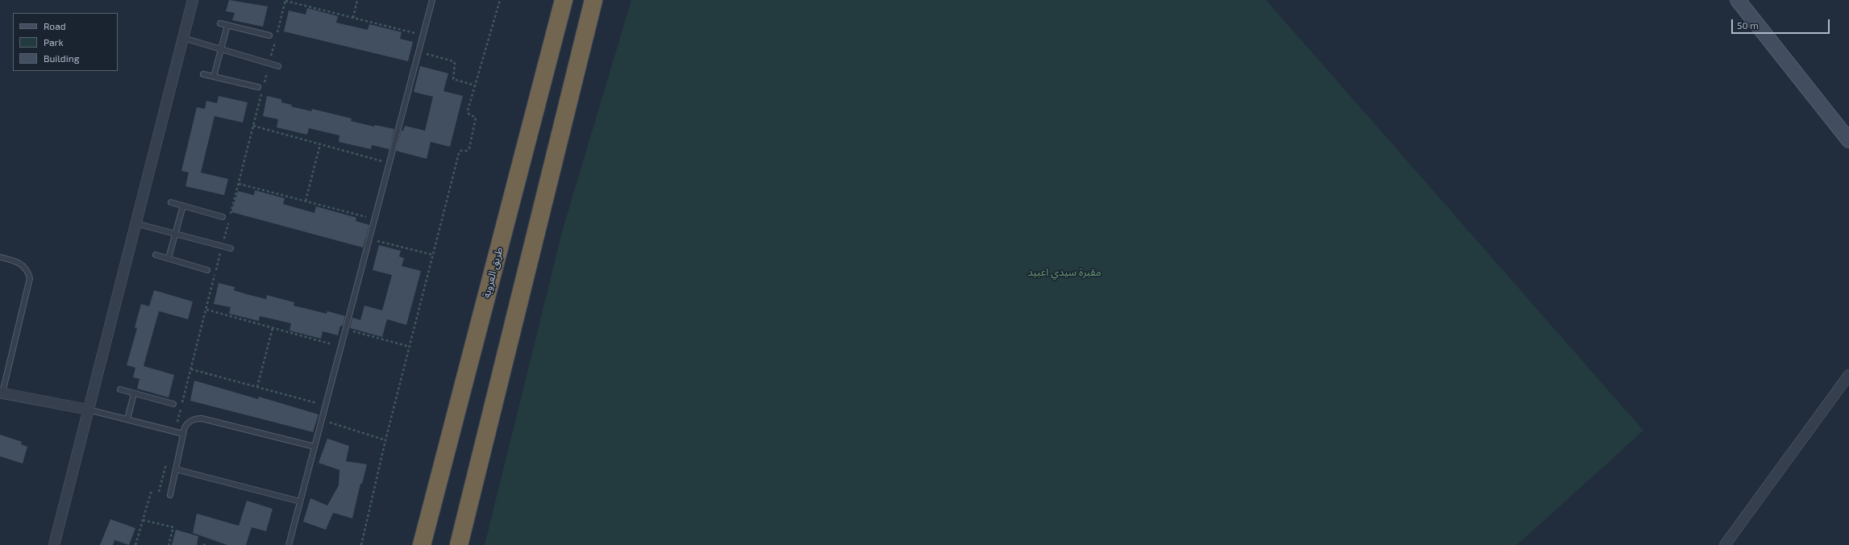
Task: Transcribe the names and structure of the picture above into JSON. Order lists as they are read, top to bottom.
{
  "streets": {
    "highway": ["طريق العروبة"]
  },
  "parks": ["مقبرة سيدي اعبيد"],
  "legend": ["Road", "Park", "Building"],
  "scale_bar": "50 m"
}
